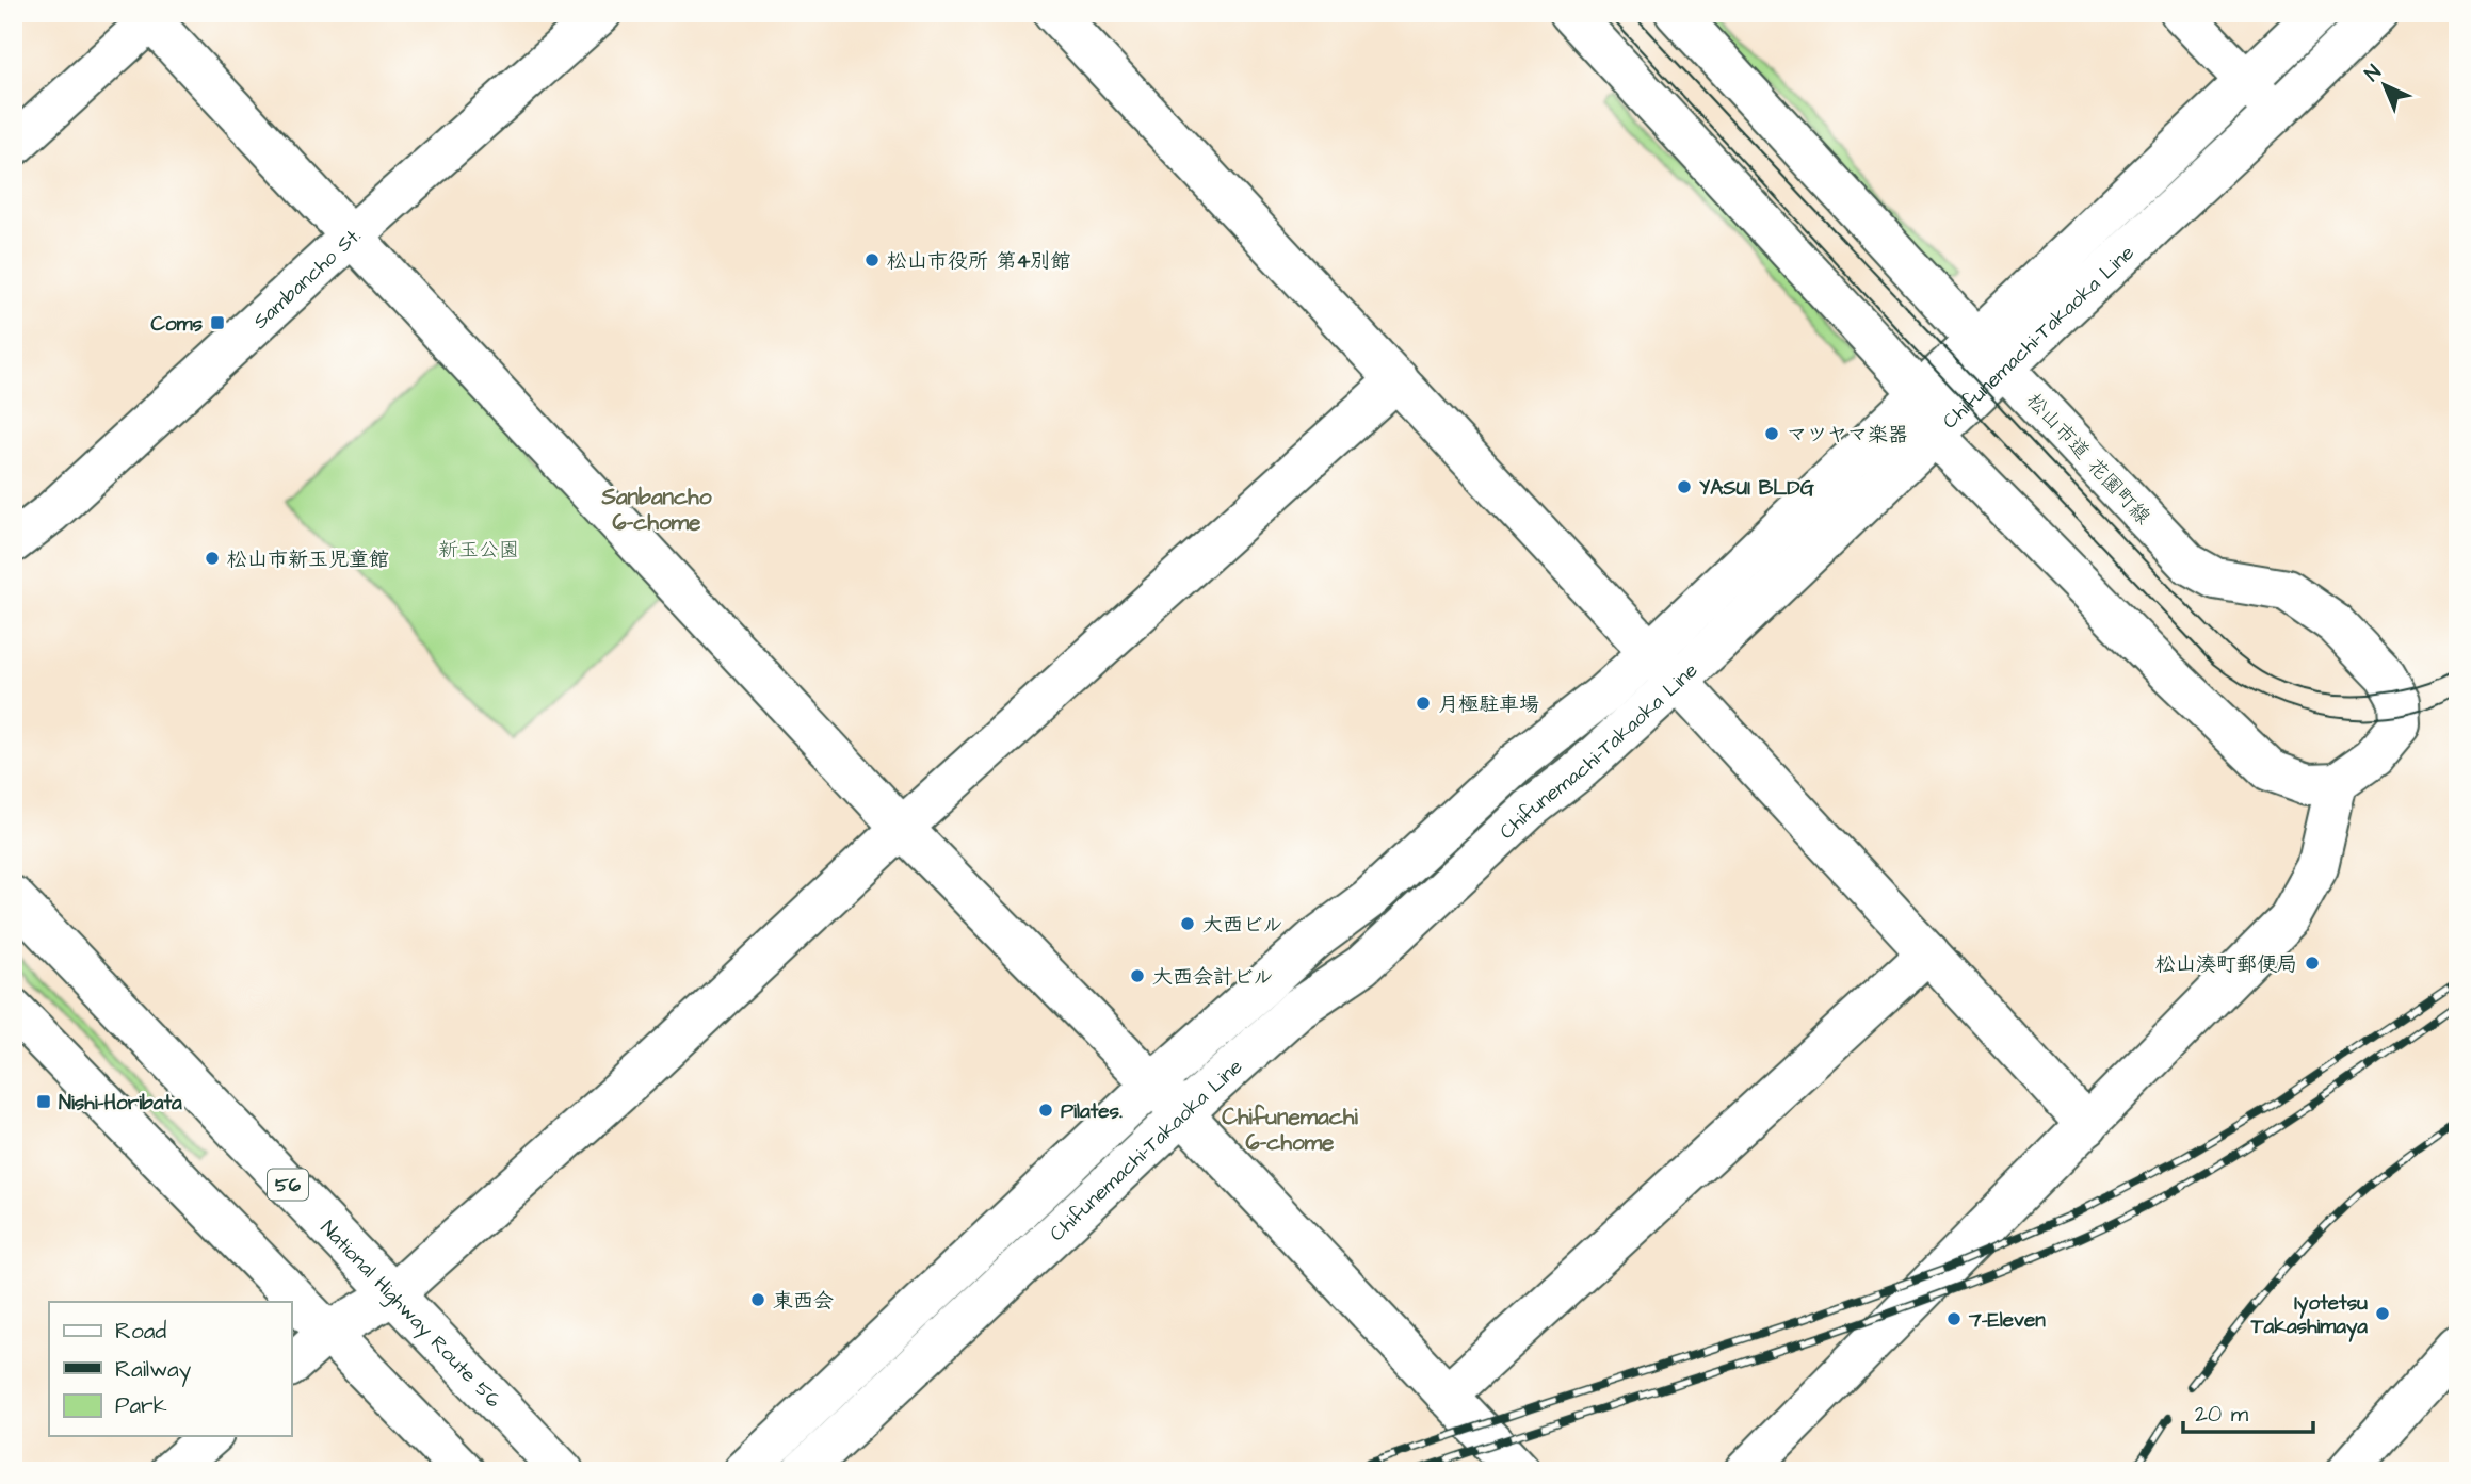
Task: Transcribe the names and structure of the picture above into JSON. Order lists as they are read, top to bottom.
{
  "streets": {
    "main road": [
      "Sambancho St.",
      "Chifunemachi-Takaoka Line",
      "松山市道 花園町線",
      "56",
      "National Highway Route 56"
    ]
  },
  "crossings": [
    ["Chifunemachi-Takaoka Line", "松山市道 花園町線"]
  ],
  "districts": ["Sanbancho 6-chome", "Chifunemachi 6-chome"],
  "parks": ["新玉公園"],
  "places": {
    "other": [
      "松山市役所 第4別館",
      "マツヤマ楽器",
      "YASUI BLDG",
      "松山市新玉児童館",
      "月極駐車場",
      "大西ビル",
      "松山湊町郵便局",
      "大西会計ビル",
      "Pilates.",
      "東西会",
      "Iyotetsu Takashimaya",
      "7-Eleven"
    ],
    "transit": ["Coms", "Nishi-Horibata"]
  },
  "legend": ["Road", "Railway", "Park"],
  "scale_bar": "20 m",
  "north": "top left"
}
